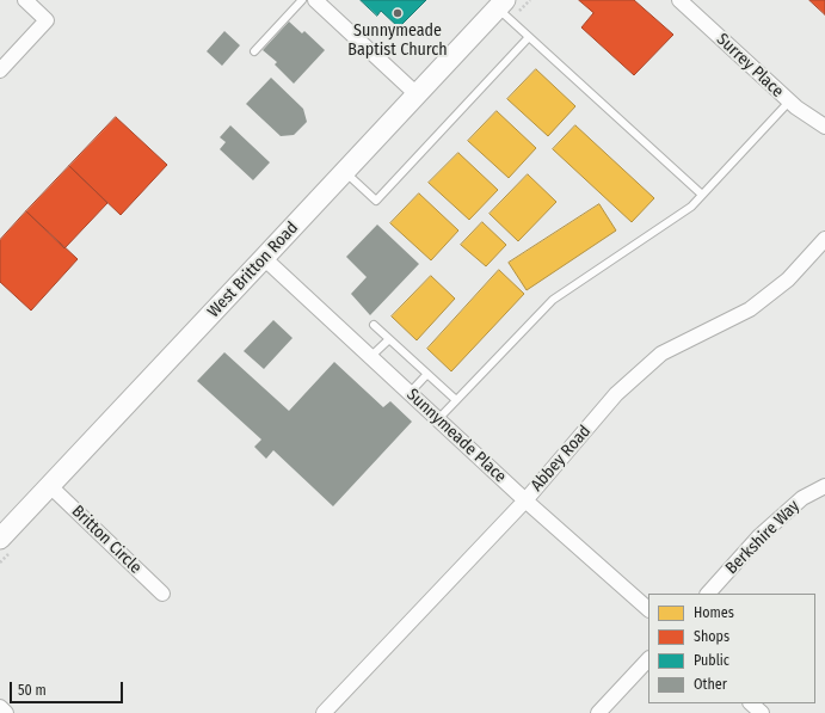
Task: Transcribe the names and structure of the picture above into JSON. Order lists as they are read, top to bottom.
{
  "streets": {
    "main road": ["West Britton Road"],
    "street": [
      "Surrey Place",
      "Sunnymeade Place",
      "Abbey Road",
      "Berkshire Way",
      "Britton Circle"
    ]
  },
  "crossings": [
    ["West Britton Road", "Sunnymeade Place"],
    ["West Britton Road", "Britton Circle"],
    ["Sunnymeade Place", "Abbey Road"]
  ],
  "places": ["Sunnymeade Baptist Church"],
  "legend": [
    "Homes",
    "Shops",
    "Public",
    "Other"
  ],
  "scale_bar": "50 m"
}
